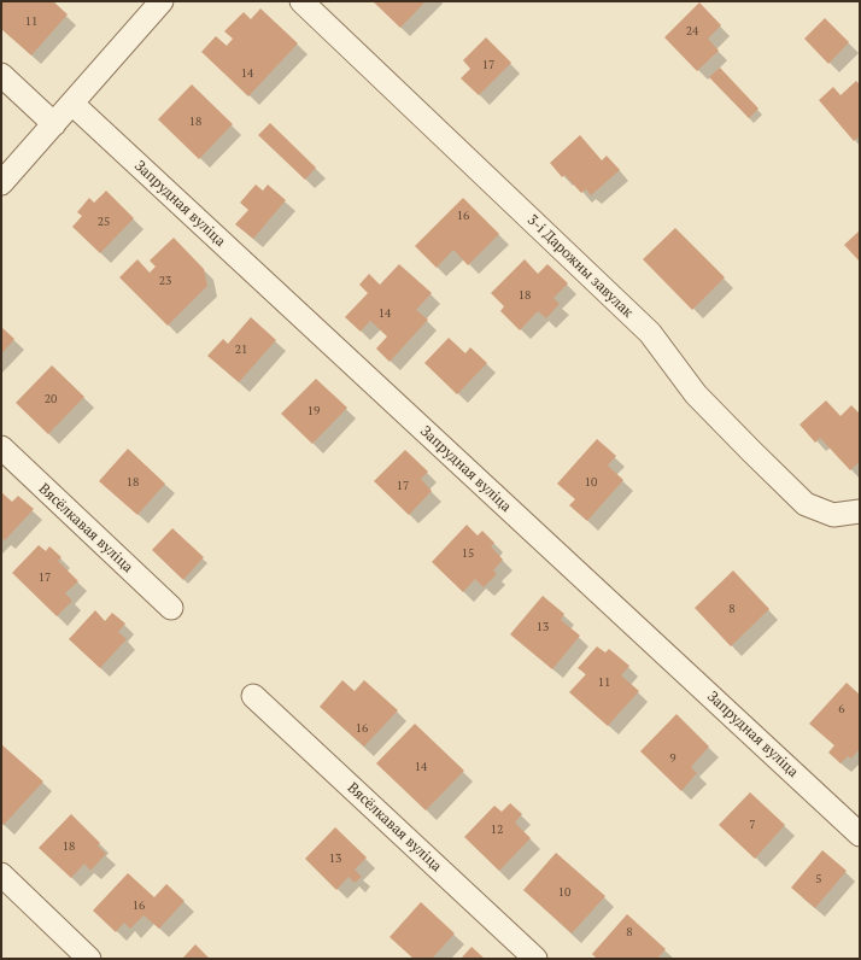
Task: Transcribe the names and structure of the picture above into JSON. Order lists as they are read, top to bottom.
{
  "streets": {
    "street": ["Запрудная вуліца", "3-і Дарожны завулак", "Вясёлкавая вуліца"]
  },
  "house_numbers": [
    "11",
    "24",
    "17",
    "14",
    "18",
    "16",
    "25",
    "23",
    "18",
    "14",
    "21",
    "20",
    "19",
    "18",
    "10",
    "17",
    "15",
    "17",
    "8",
    "13",
    "11",
    "6",
    "16",
    "9",
    "14",
    "7",
    "12",
    "18",
    "13",
    "5",
    "10",
    "16",
    "8"
  ]
}
